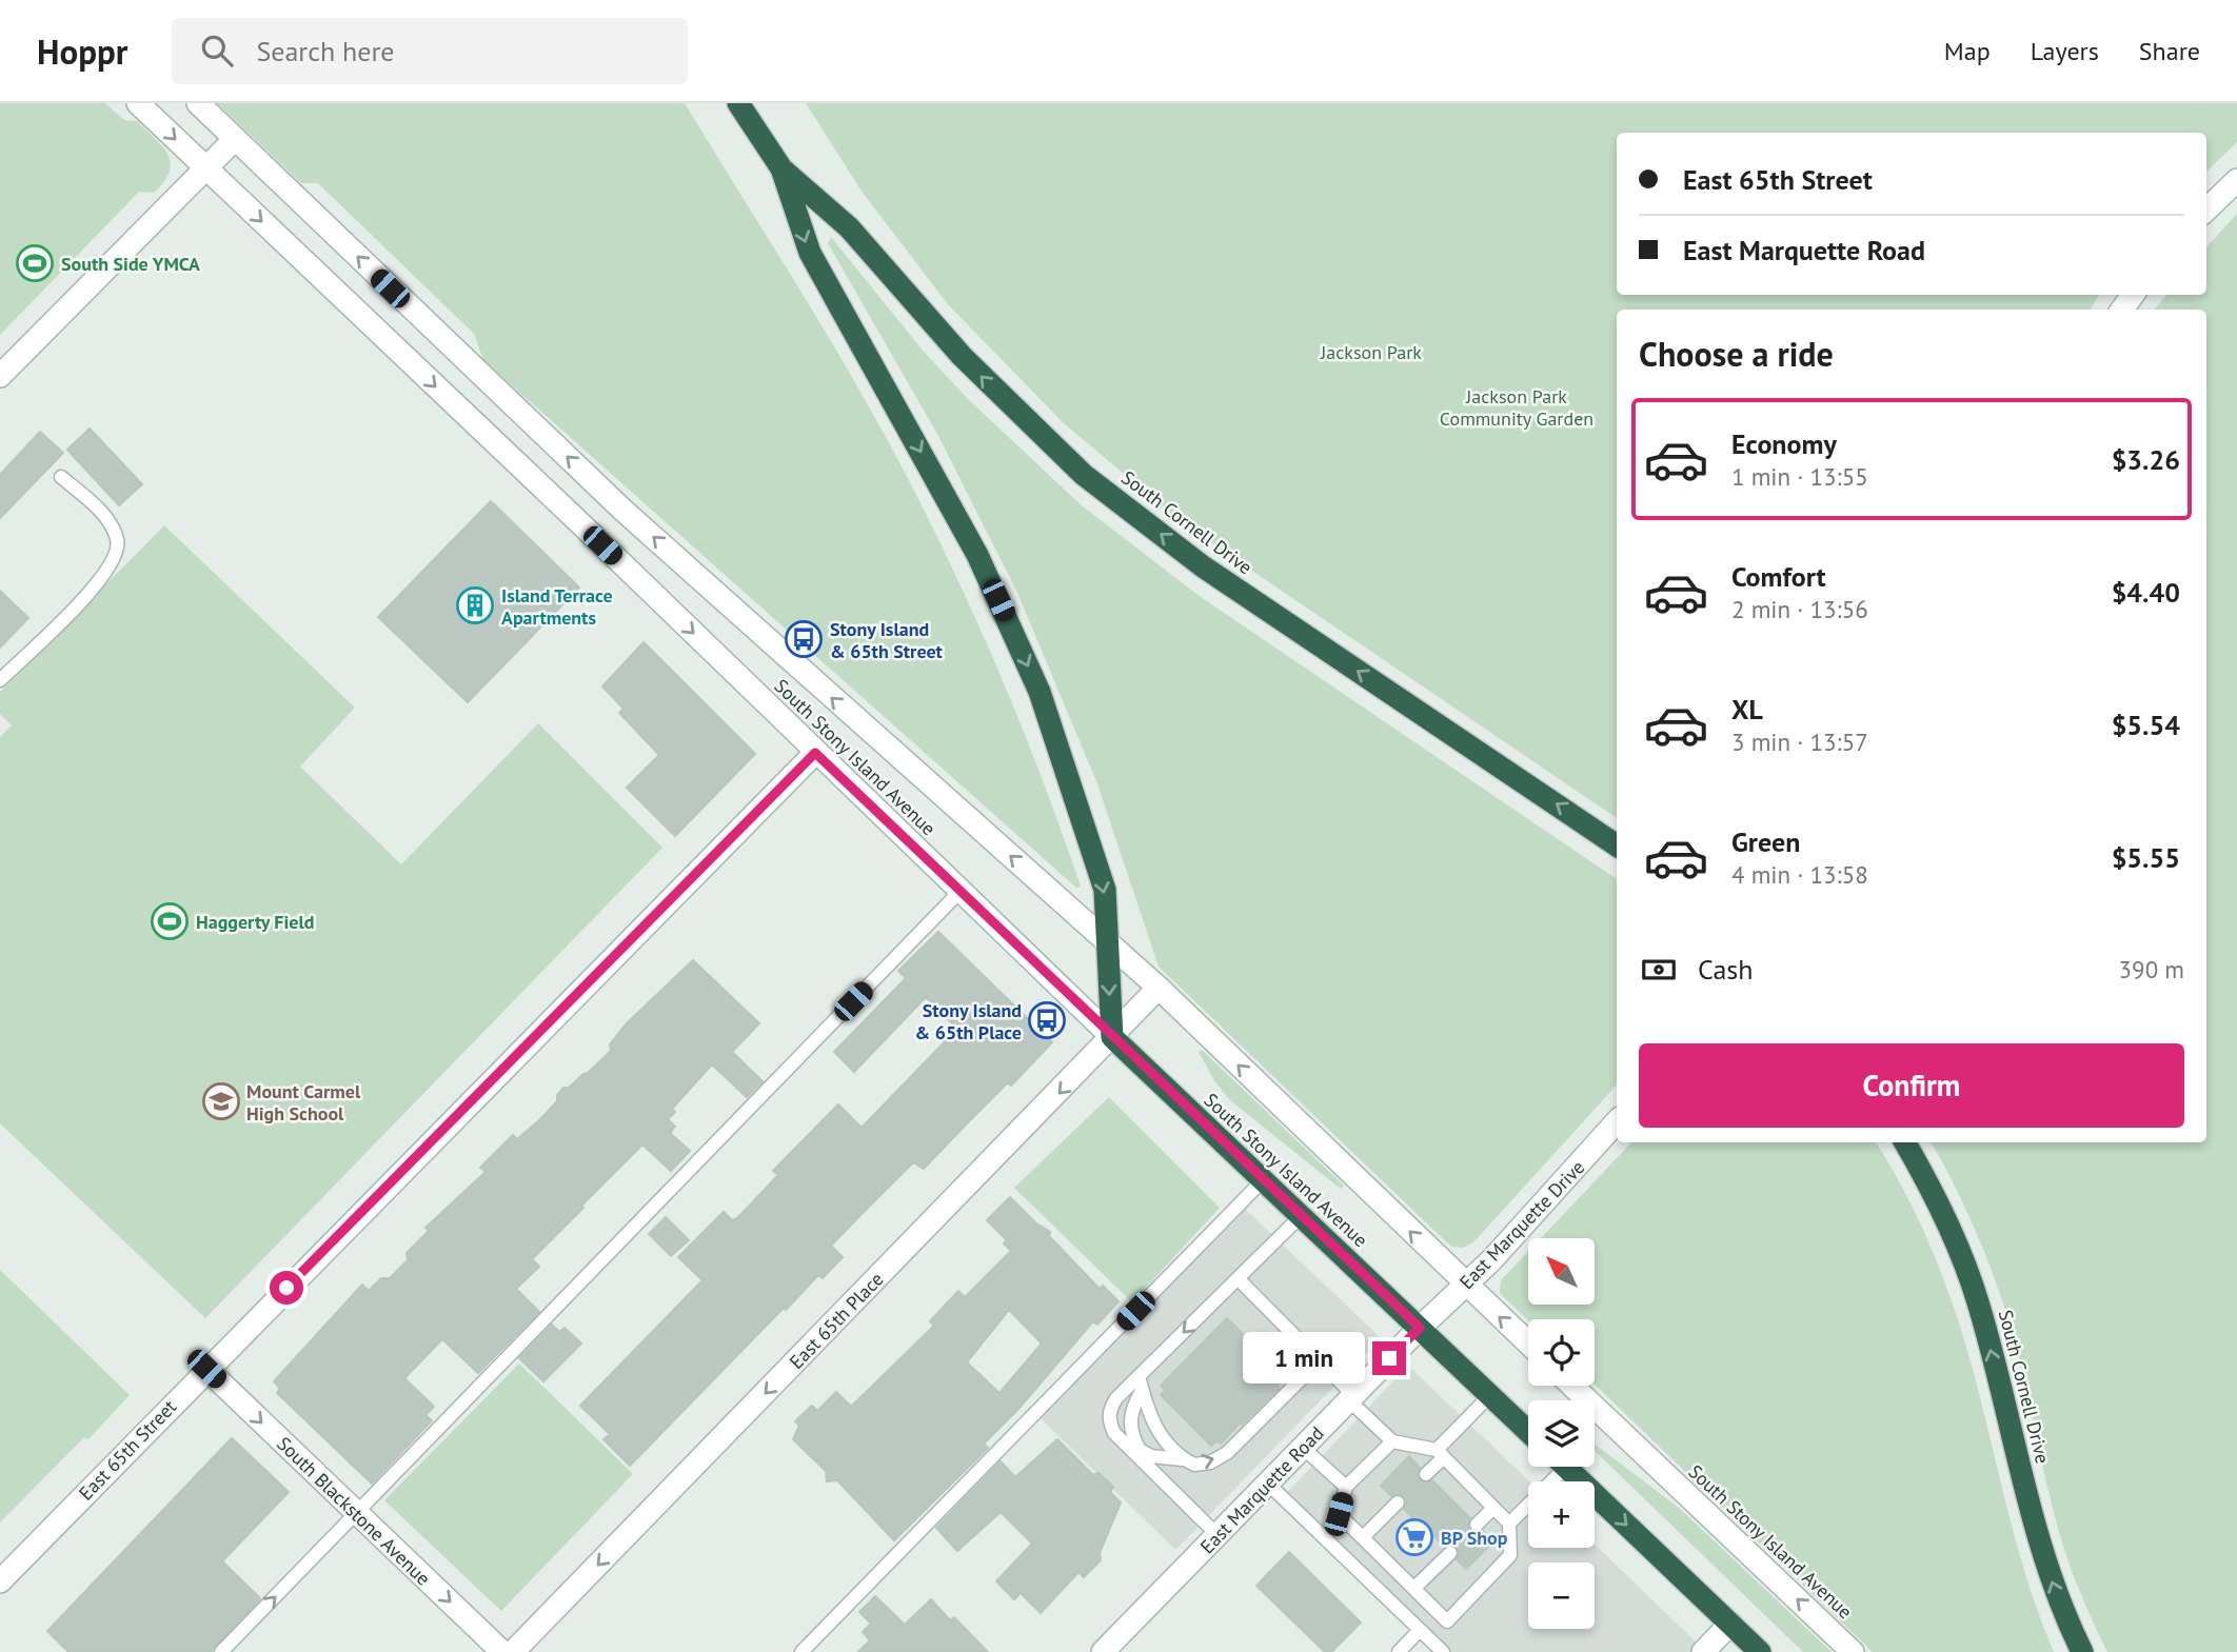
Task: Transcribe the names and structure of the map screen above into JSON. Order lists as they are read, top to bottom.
{
  "streets": {
    "highway": ["South Cornell Drive", "South Stony Island Avenue"],
    "street": [
      "East Marquette Drive",
      "East 65th Place",
      "East 65th Street",
      "East Marquette Road",
      "South Blackstone Avenue"
    ]
  },
  "crossings": [
    ["South Cornell Drive", "South Stony Island Avenue"],
    ["South Cornell Drive", "East 65th Place"],
    ["South Stony Island Avenue", "East Marquette Drive"],
    ["South Stony Island Avenue", "East 65th Place"],
    ["South Stony Island Avenue", "East 65th Street"],
    ["South Stony Island Avenue", "East Marquette Road"],
    ["East Marquette Drive", "East Marquette Road"],
    ["East 65th Street", "South Blackstone Avenue"]
  ],
  "one_way": ["East 65th Place", "South Blackstone Avenue"],
  "parks": ["Jackson Park", "Jackson Park Community Garden"],
  "places": {
    "sports": ["South Side YMCA", "Haggerty Field"],
    "building": ["Island Terrace Apartments"],
    "bus stop": ["Stony Island & 65th Street", "Stony Island & 65th Place"],
    "school or university": ["Mount Carmel High School"],
    "supermarket": ["BP Shop"]
  },
  "north": "top left",
  "page": {
    "header": "Hoppr",
    "search": "Search here",
    "nav": ["Map", "Layers", "Share"],
    "banner": ["East 65th Street", "East Marquette Road"],
    "heading": "Choose a ride",
    "list": [
      {
        "name": "Economy",
        "note": "1 min · 13:55",
        "value": "$3.26"
      },
      {
        "name": "Comfort",
        "note": "2 min · 13:56",
        "value": "$4.40"
      },
      {
        "name": "XL",
        "note": "3 min · 13:57",
        "value": "$5.54"
      },
      {
        "name": "Green",
        "note": "4 min · 13:58",
        "value": "$5.55"
      }
    ],
    "pay": ["Cash", "390 m"],
    "buttons": "Confirm",
    "map_buttons": ["+", "−"],
    "bubble": "1 min"
  }
}
